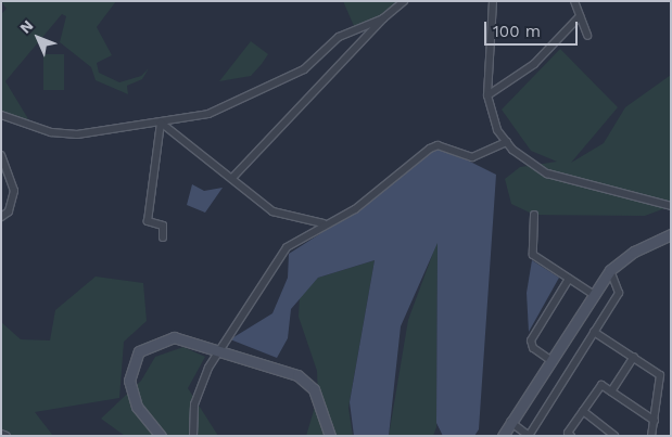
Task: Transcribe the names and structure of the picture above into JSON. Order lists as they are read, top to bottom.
{
  "scale_bar": "100 m",
  "north": "top left"
}
